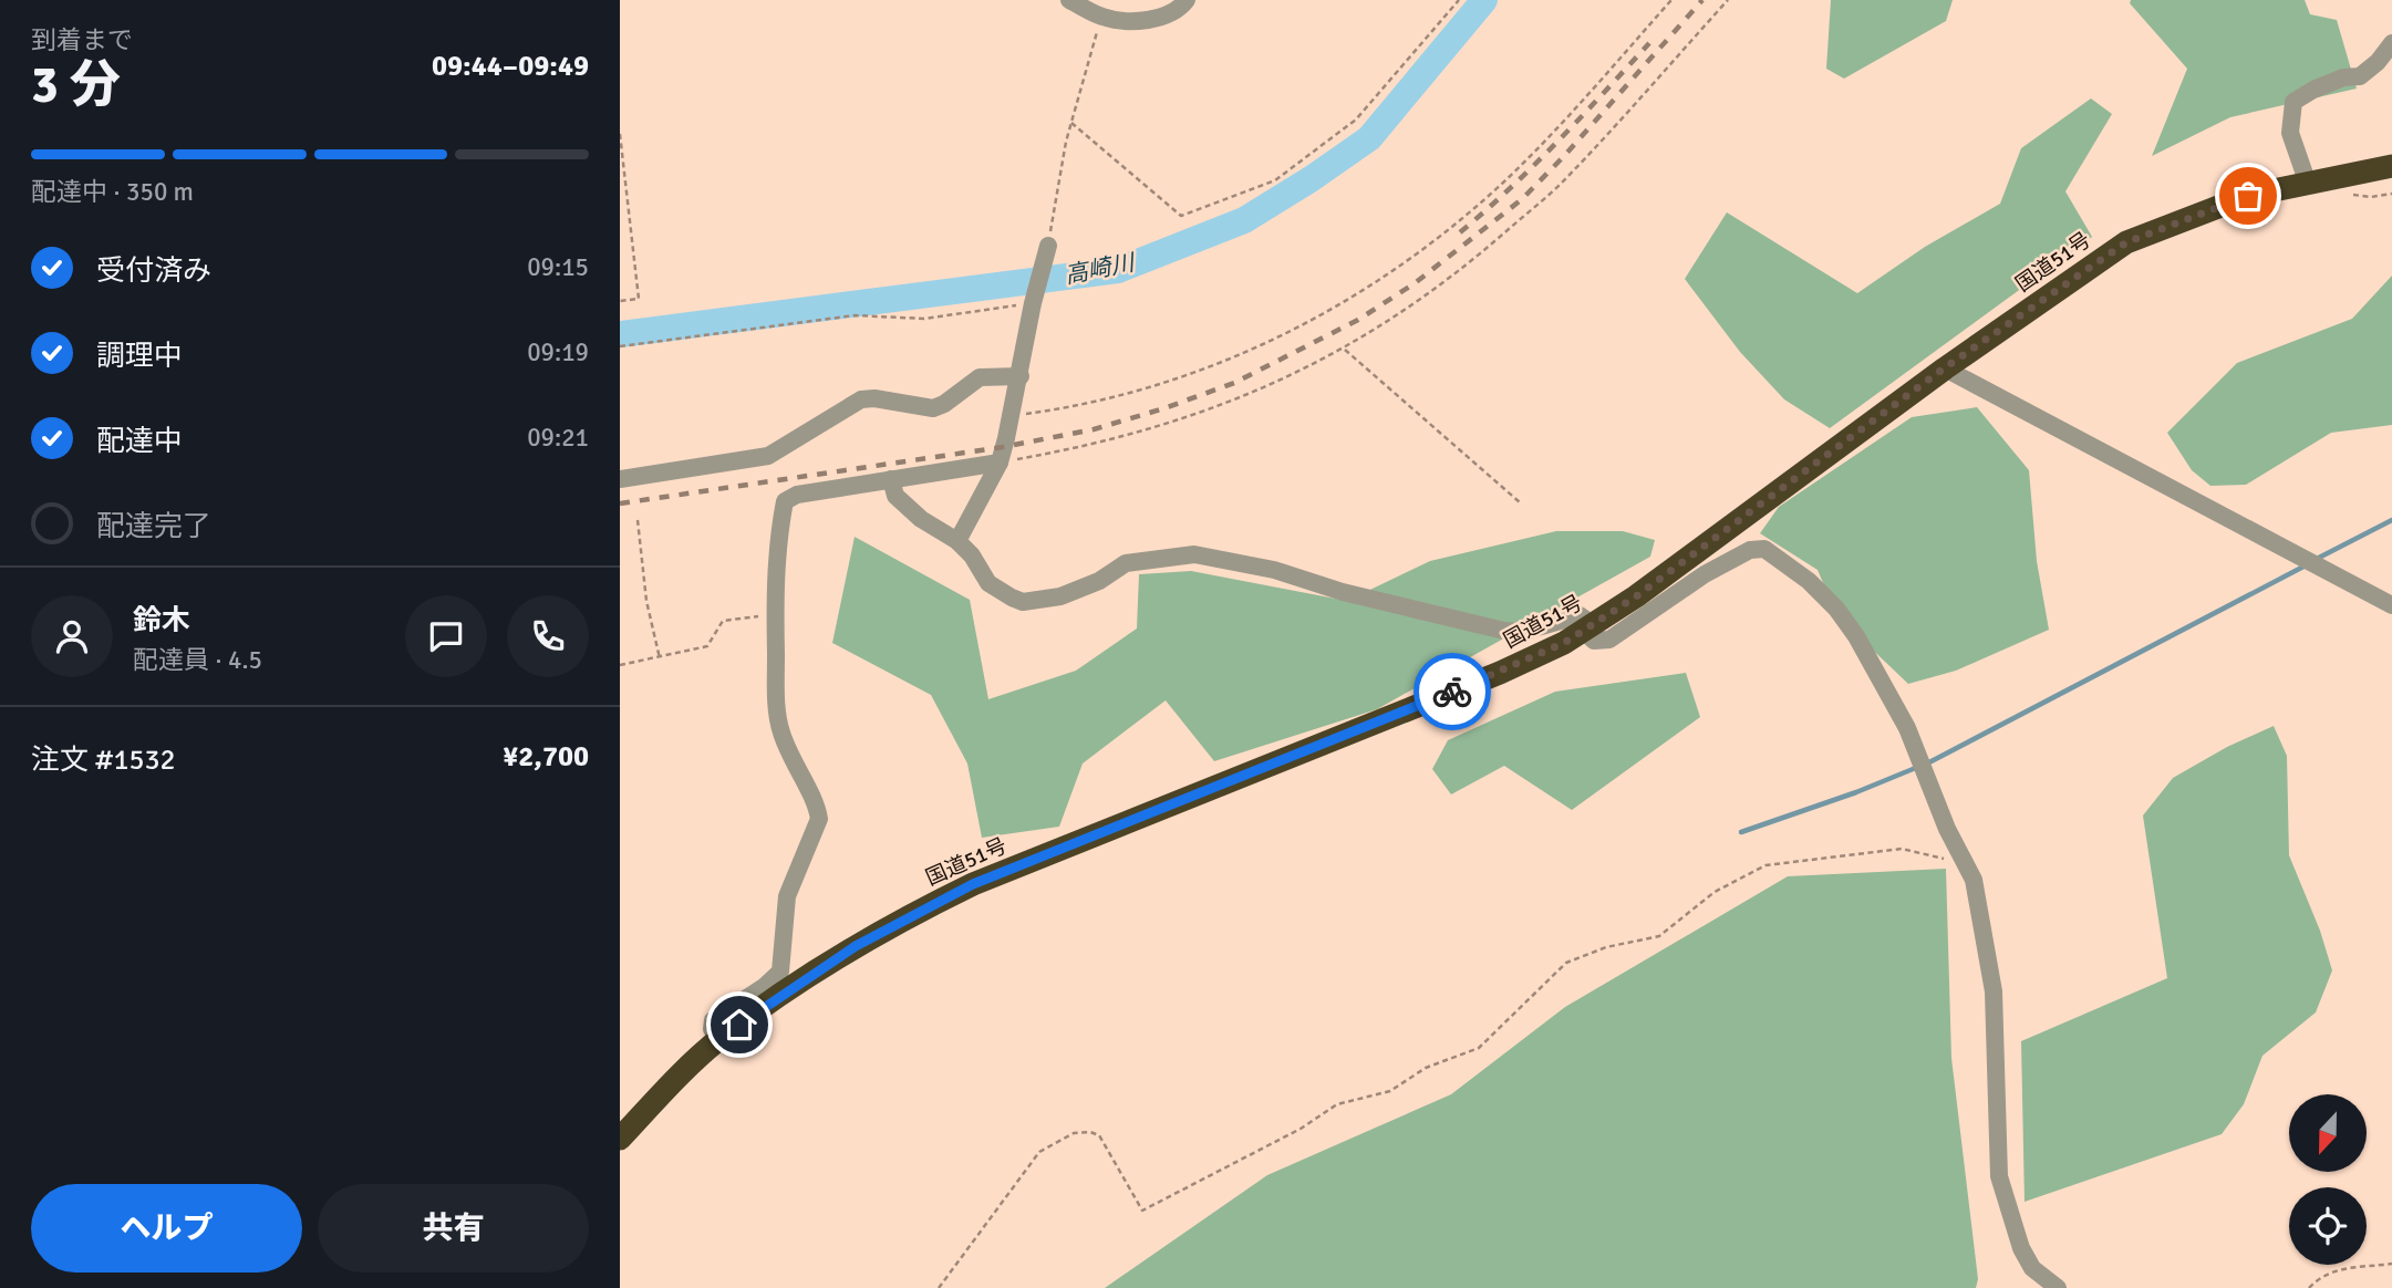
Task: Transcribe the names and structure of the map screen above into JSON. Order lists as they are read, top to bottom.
{
  "streets": {
    "highway": ["国道51号"]
  },
  "water": ["高崎川"],
  "north": "bottom",
  "page": {
    "heading": ["3 分", "到着まで", "09:44–09:49"],
    "panel": [
      "鈴木",
      "配達員 · 4.5",
      "注文 #1532",
      "¥2,700"
    ],
    "bar": "配達中 · 350 m",
    "list": [
      ["受付済み", "09:15"],
      ["調理中", "09:19"],
      ["配達中", "09:21"],
      "配達完了"
    ],
    "buttons": ["ヘルプ", "共有"]
  }
}
